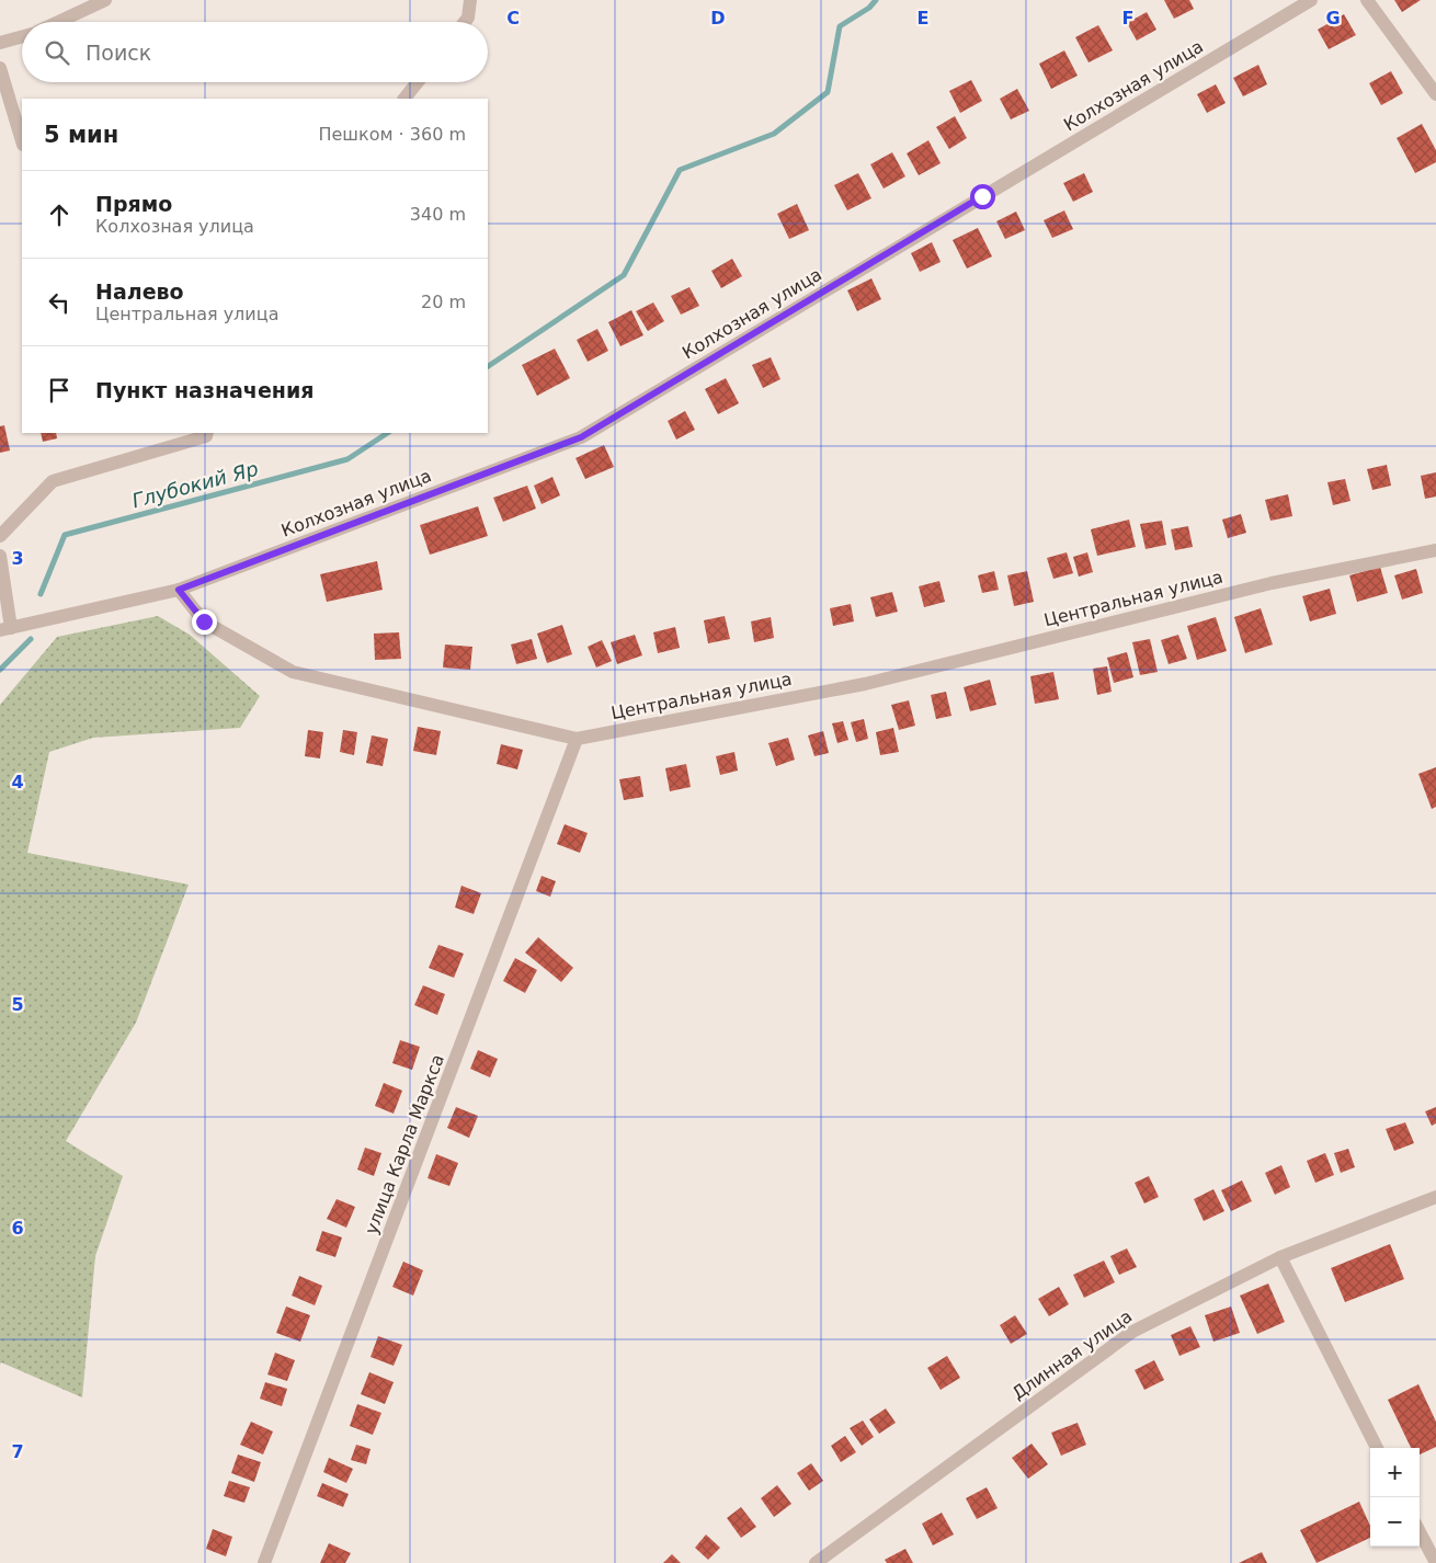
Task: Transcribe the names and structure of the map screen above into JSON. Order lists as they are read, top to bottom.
{
  "streets": {
    "street": [
      "Колхозная улица",
      "Центральная улица",
      "улица Карла Маркса",
      "Длинная улица"
    ]
  },
  "crossings": [
    ["Колхозная улица", "Центральная улица"],
    ["Центральная улица", "улица Карла Маркса"]
  ],
  "water": ["Глубокий Яр"],
  "page": {
    "search": "Поиск",
    "heading": ["5 мин", "Пешком · 360 m"],
    "list": [
      ["Прямо", "Колхозная улица", "340 m"],
      ["Налево", "Центральная улица", "20 m"],
      "Пункт назначения"
    ],
    "map_buttons": ["+", "−"]
  },
  "grid": {
    "columns": [
      "C",
      "D",
      "E",
      "F",
      "G"
    ],
    "rows": [
      "3",
      "4",
      "5",
      "6",
      "7"
    ]
  }
}
